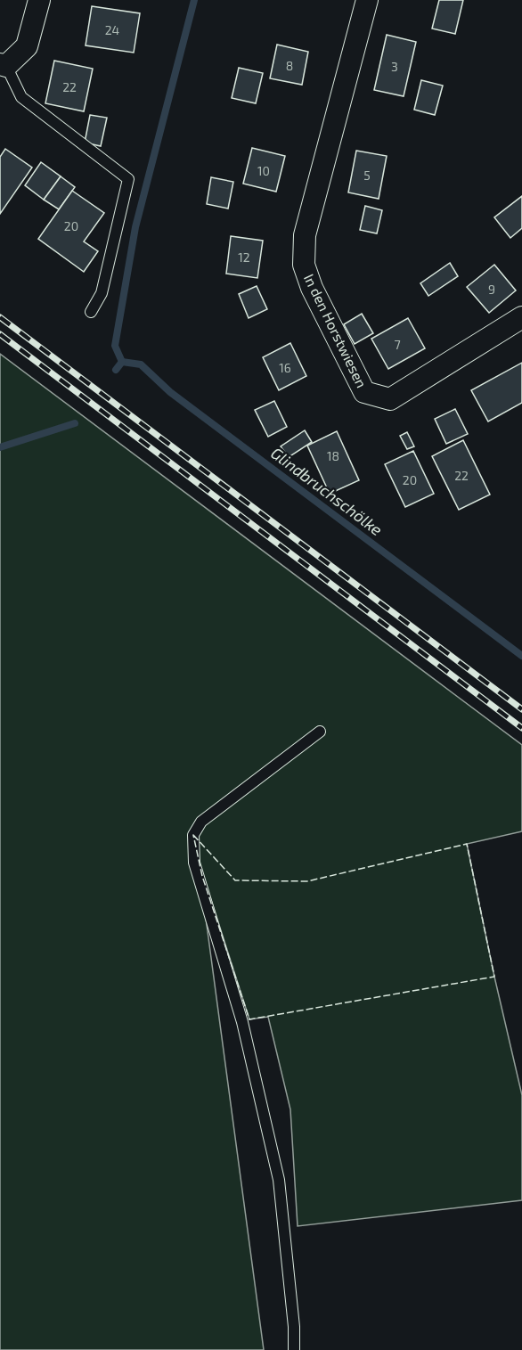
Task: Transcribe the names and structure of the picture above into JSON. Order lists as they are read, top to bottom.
{
  "streets": {
    "street": ["In den Horstwiesen"]
  },
  "water": ["Glindbruchschölke"],
  "house_numbers": [
    "24",
    "8",
    "3",
    "22",
    "10",
    "5",
    "20",
    "12",
    "9",
    "7",
    "16",
    "18",
    "22",
    "20"
  ]
}
